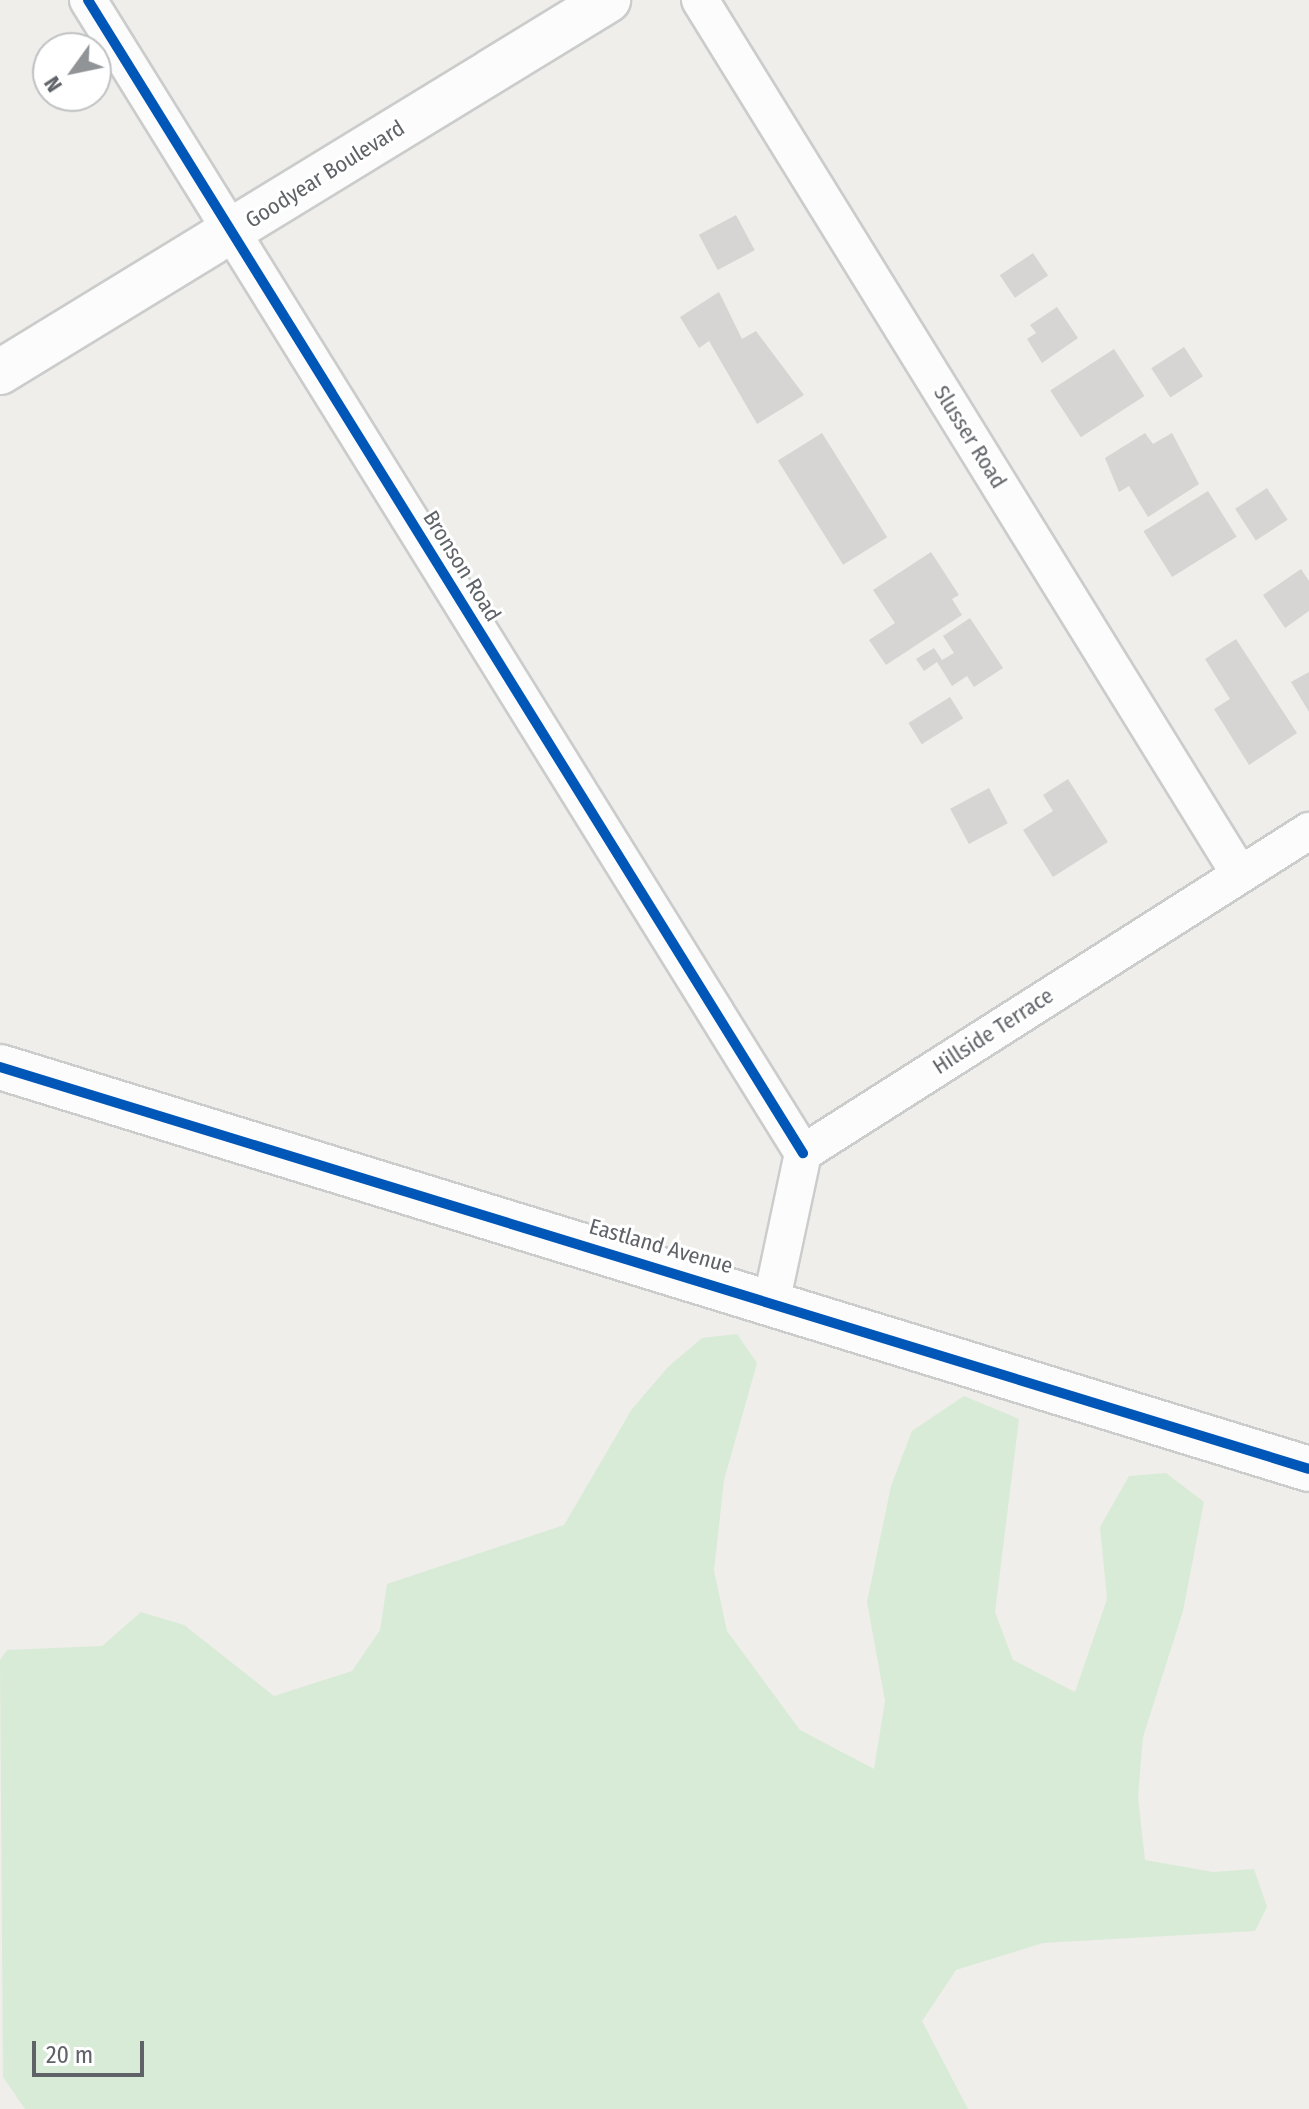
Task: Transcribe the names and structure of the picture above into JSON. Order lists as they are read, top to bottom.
{
  "streets": {
    "street": [
      "Goodyear Boulevard",
      "Slusser Road",
      "Bronson Road",
      "Hillside Terrace",
      "Eastland Avenue"
    ]
  },
  "crossings": [
    ["Goodyear Boulevard", "Bronson Road"],
    ["Slusser Road", "Hillside Terrace"],
    ["Bronson Road", "Hillside Terrace"]
  ],
  "scale_bar": "20 m",
  "north": "bottom left"
}
